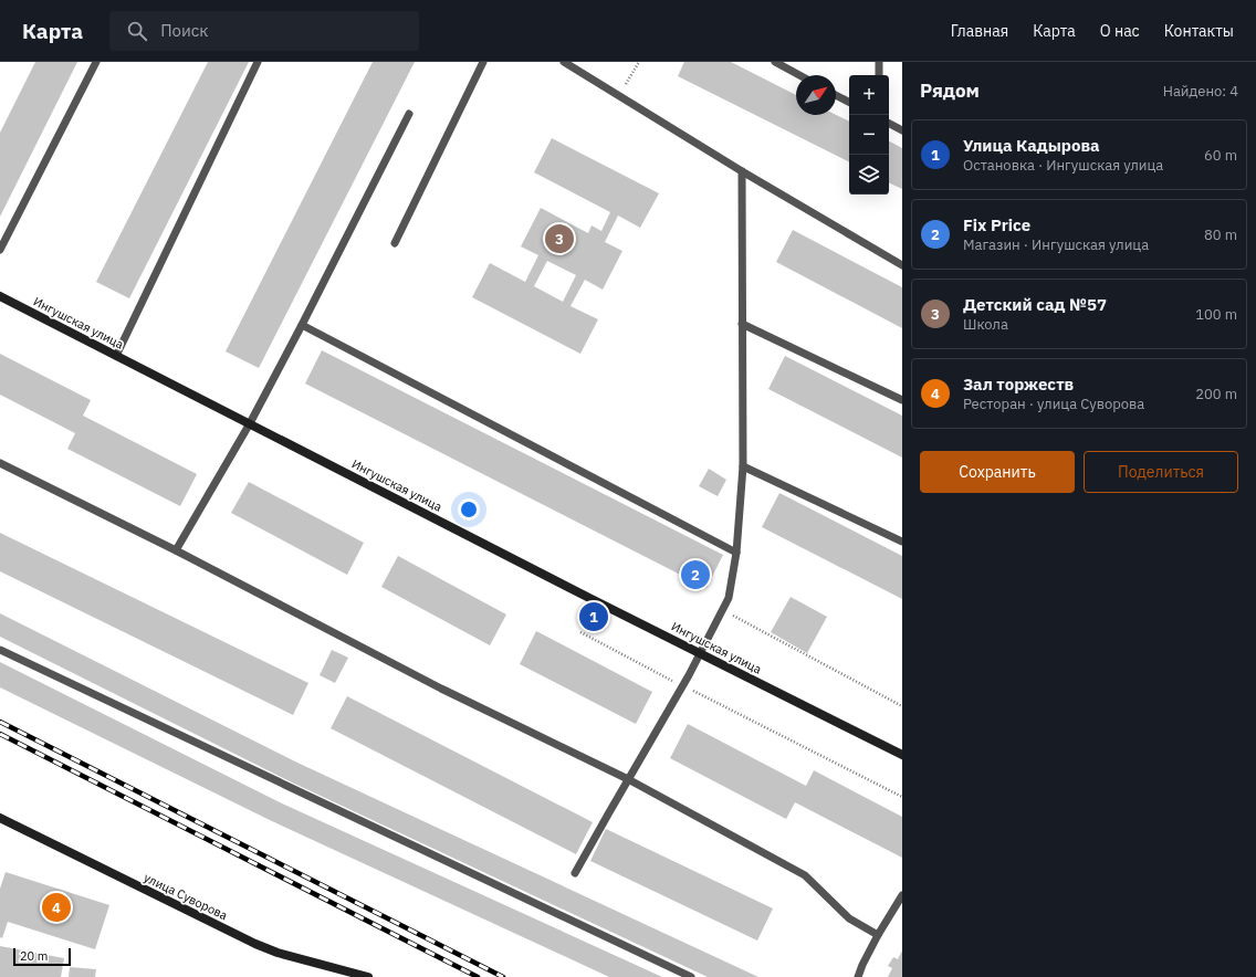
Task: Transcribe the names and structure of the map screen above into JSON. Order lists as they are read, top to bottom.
{
  "streets": {
    "street": ["Ингушская улица", "улица Суворова"]
  },
  "scale_bar": "20 m",
  "north": "top right",
  "page": {
    "header": "Карта",
    "search": "Поиск",
    "nav": [
      "Главная",
      "Карта",
      "О нас",
      "Контакты"
    ],
    "heading": ["Рядом", "Найдено: 4"],
    "map_buttons": ["+", "−"],
    "list": [
      {
        "mark": "1",
        "name": "Улица Кадырова",
        "note": "Остановка · Ингушская улица",
        "value": "60 m"
      },
      {
        "mark": "2",
        "name": "Fix Price",
        "note": "Магазин · Ингушская улица",
        "value": "80 m"
      },
      {
        "mark": "3",
        "name": "Детский сад №57",
        "note": "Школа",
        "value": "100 m"
      },
      {
        "mark": "4",
        "name": "Зал торжеств",
        "note": "Ресторан · улица Суворова",
        "value": "200 m"
      }
    ],
    "pins": [
      "3",
      "2",
      "1",
      "4"
    ],
    "buttons": ["Сохранить", "Поделиться"],
    "scale": "20 m"
  }
}
